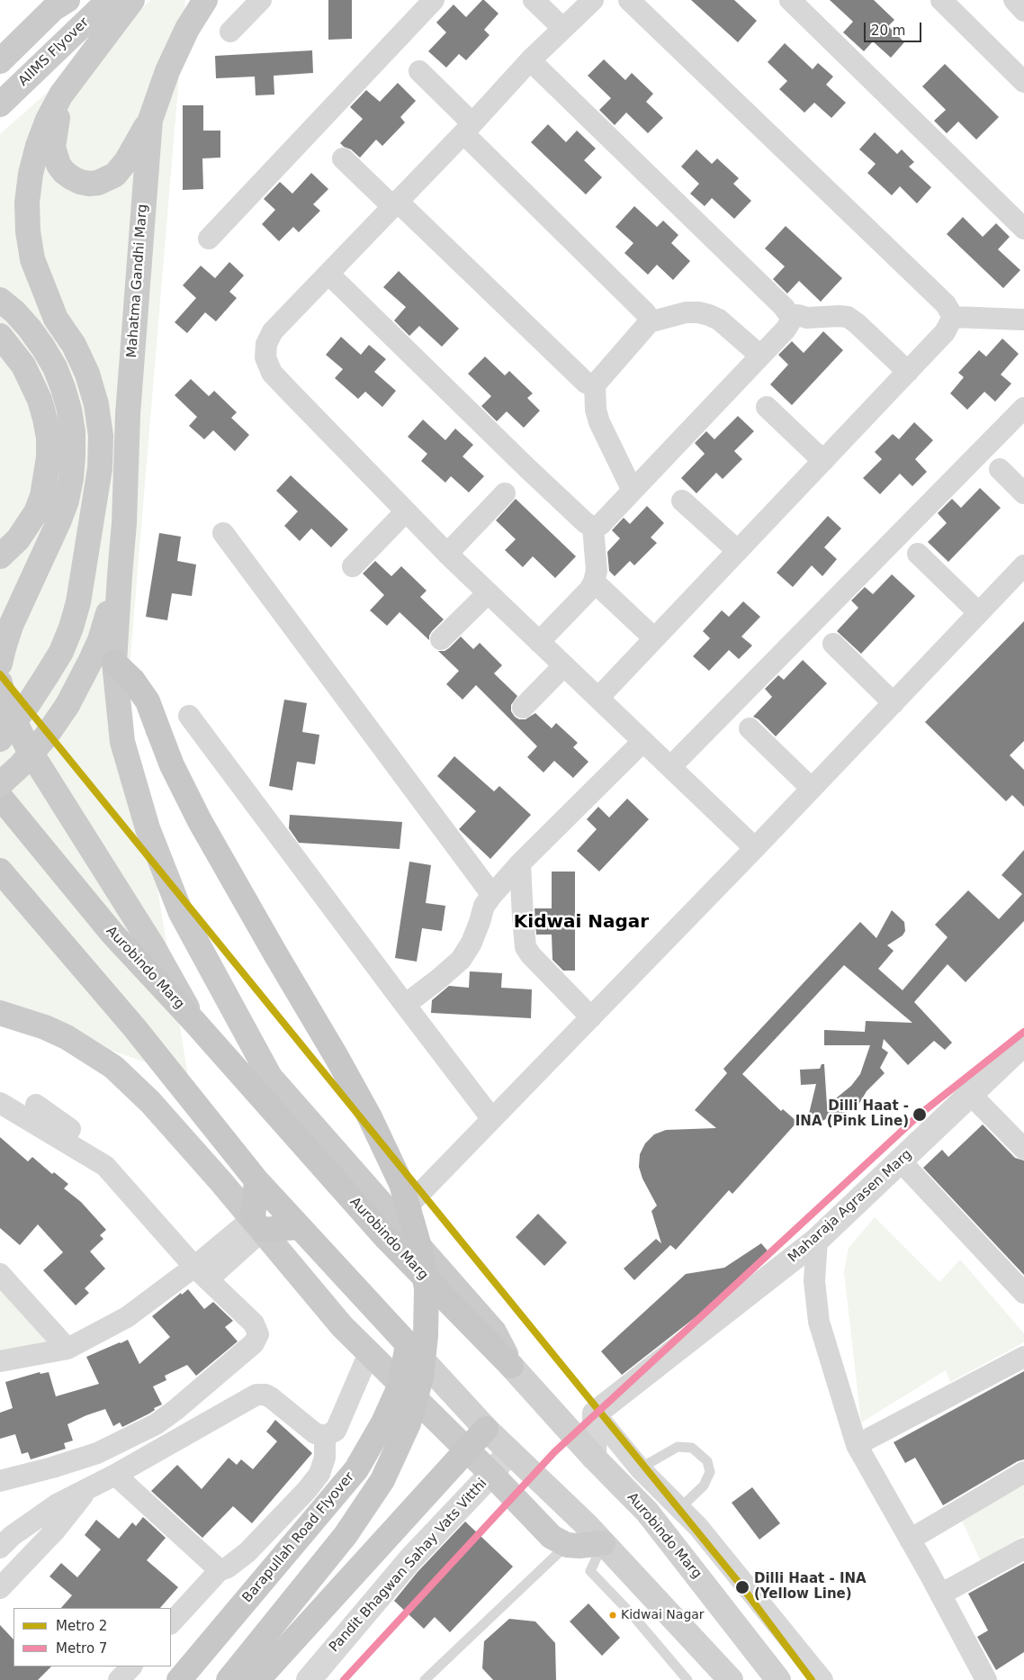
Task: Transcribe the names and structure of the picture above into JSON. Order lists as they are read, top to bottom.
{
  "streets": {
    "highway": ["Aurobindo Marg", "Barapullah Road Flyover"],
    "main road": ["AIIMS Flyover", "Mahatma Gandhi Marg"],
    "street": ["Maharaja Agrasen Marg", "Pandit Bhagwan Sahay Vats Vitthi"]
  },
  "crossings": [
    ["Aurobindo Marg", "Maharaja Agrasen Marg"]
  ],
  "districts": ["Kidwai Nagar"],
  "places": ["Dilli Haat - INA (Pink Line)", "Dilli Haat - INA (Yellow Line)", "Kidwai Nagar"],
  "lines": ["metro line 2", "metro line 7"],
  "legend": ["Metro 2", "Metro 7"],
  "scale_bar": "20 m"
}
